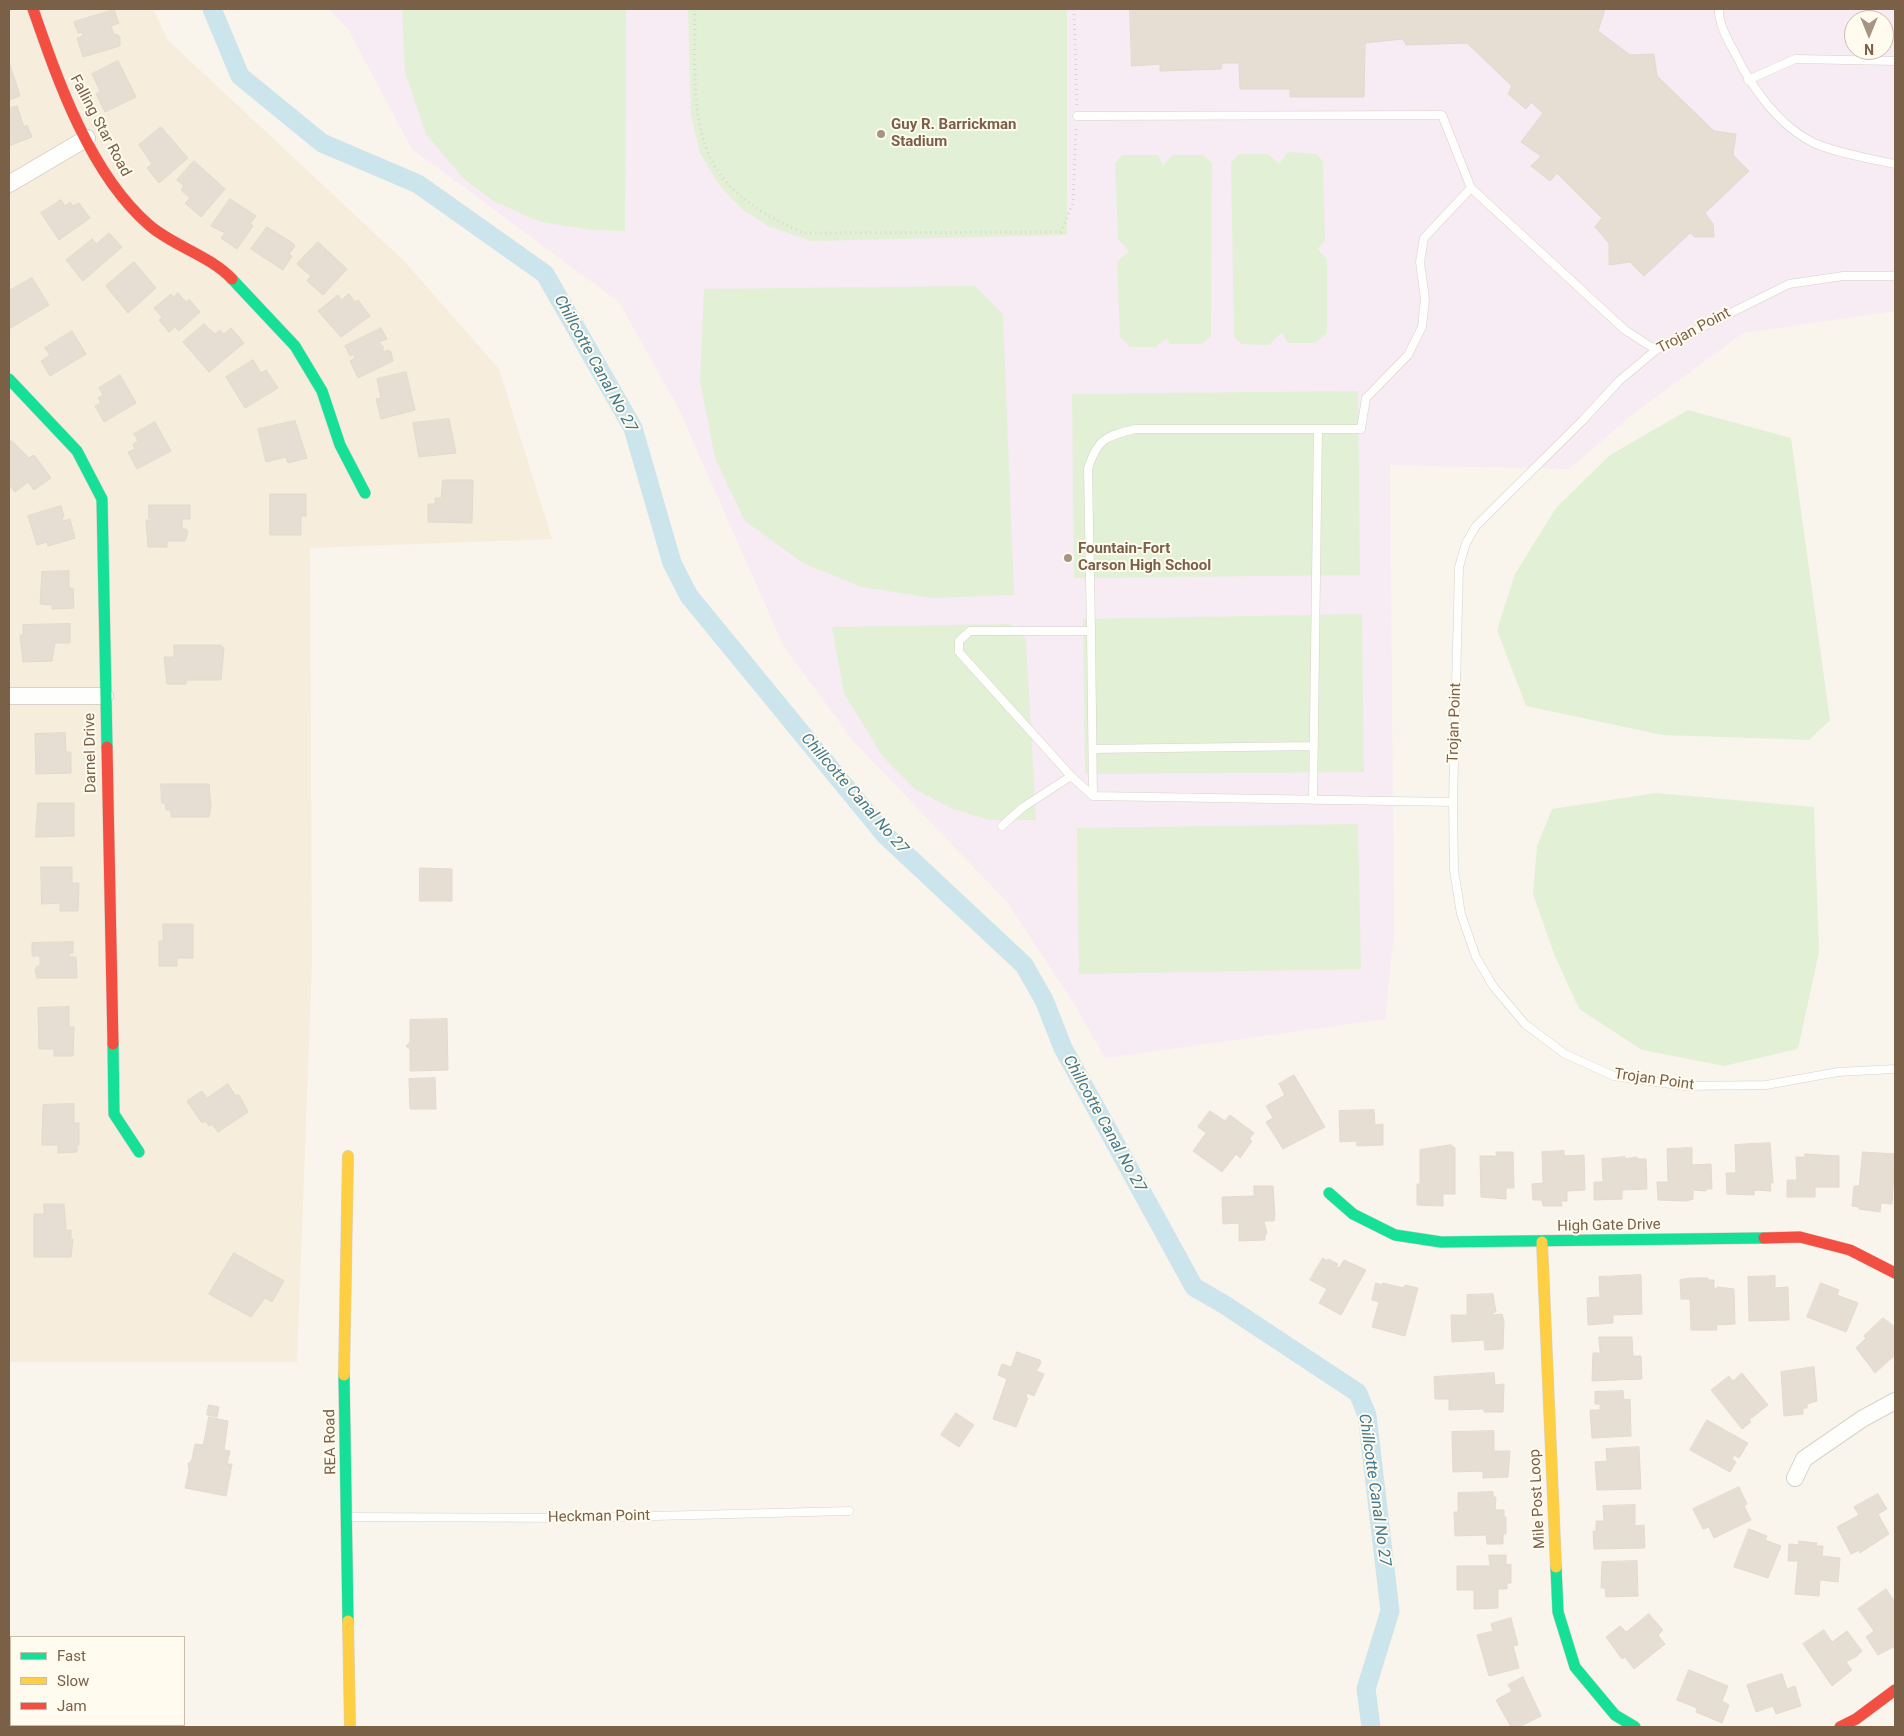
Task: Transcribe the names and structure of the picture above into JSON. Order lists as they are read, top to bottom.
{
  "streets": {
    "street": [
      "Falling Star Road",
      "Darnel Drive",
      "High Gate Drive",
      "REA Road",
      "Mile Post Loop"
    ],
    "lane": ["Trojan Point", "Heckman Point"]
  },
  "crossings": [
    ["High Gate Drive", "Mile Post Loop"],
    ["REA Road", "Heckman Point"]
  ],
  "water": ["Chillcotte Canal No 27"],
  "places": ["Guy R. Barrickman Stadium", "Fountain-Fort Carson High School"],
  "legend": ["Fast", "Slow", "Jam"],
  "north": "bottom"
}
